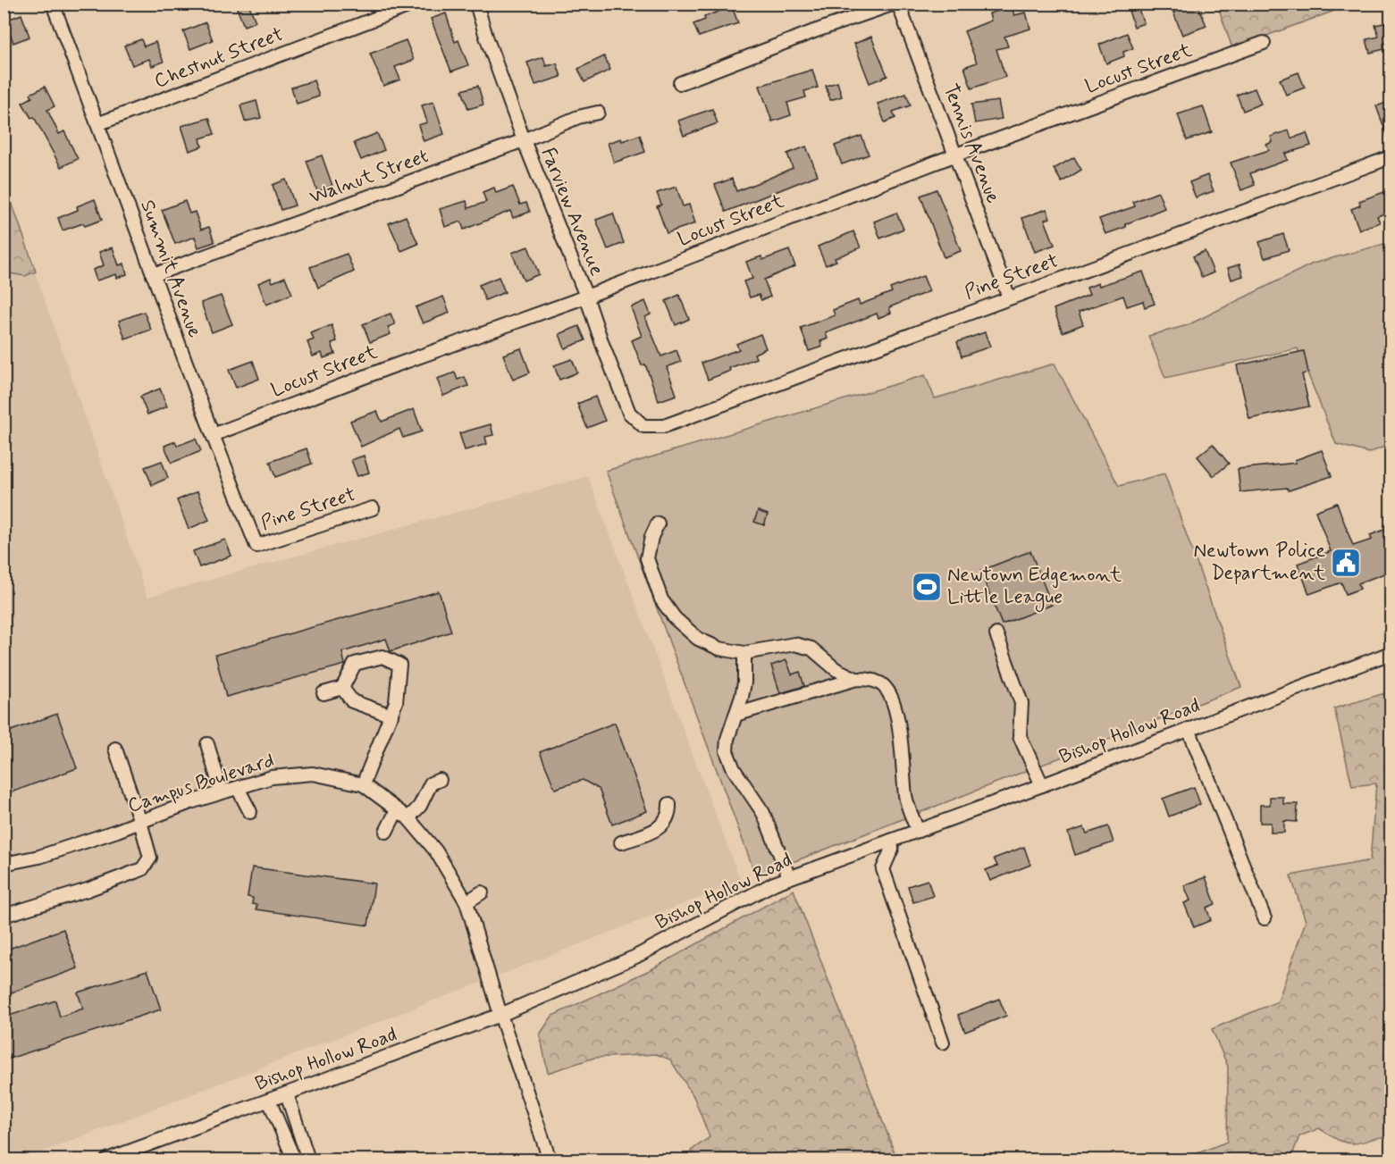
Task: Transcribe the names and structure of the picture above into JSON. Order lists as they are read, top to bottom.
{
  "streets": {
    "street": [
      "Chestnut Street",
      "Locust Street",
      "Tennis Avenue",
      "Walnut Street",
      "Farview Avenue",
      "Summit Avenue",
      "Pine Street",
      "Bishop Hollow Road",
      "Campus Boulevard"
    ]
  },
  "crossings": [
    ["Chestnut Street", "Summit Avenue"],
    ["Locust Street", "Tennis Avenue"],
    ["Locust Street", "Farview Avenue"],
    ["Locust Street", "Summit Avenue"],
    ["Tennis Avenue", "Pine Street"],
    ["Walnut Street", "Farview Avenue"],
    ["Walnut Street", "Summit Avenue"],
    ["Farview Avenue", "Pine Street"],
    ["Summit Avenue", "Pine Street"],
    ["Bishop Hollow Road", "Campus Boulevard"]
  ],
  "places": {
    "public building": ["Newtown Police Department"],
    "sports": ["Newtown Edgemont Little League"]
  }
}
